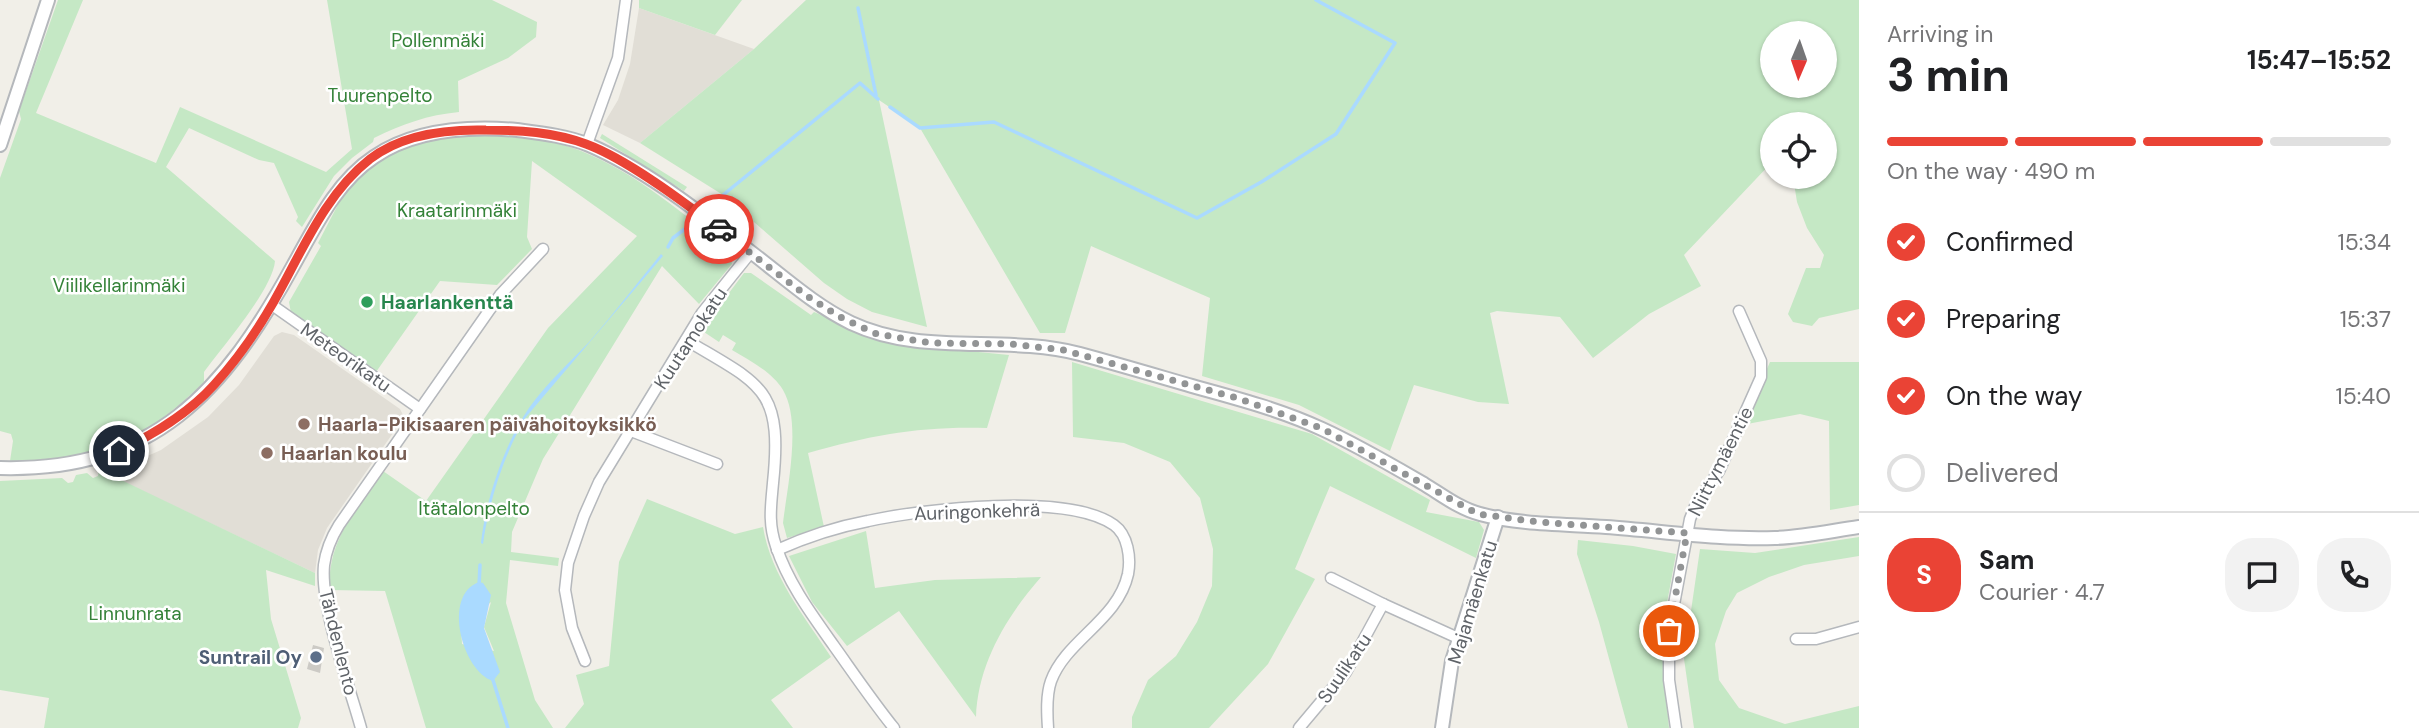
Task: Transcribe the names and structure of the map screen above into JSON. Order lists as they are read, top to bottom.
{
  "streets": {
    "street": [
      "Kuutamokatu",
      "Meteorikatu",
      "Niittymäentie",
      "Auringonkehrä",
      "Majamäenkatu",
      "Tähdenlento",
      "Suulikatu"
    ]
  },
  "crossings": [
    ["Meteorikatu", "Tähdenlento"]
  ],
  "parks": [
    "Pollenmäki",
    "Tuurenpelto",
    "Kraatarinmäki",
    "Viilikellarinmäki",
    "Itätalonpelto",
    "Linnunrata"
  ],
  "places": [
    "Haarlankenttä",
    "Haarla-Pikisaaren päivähoitoyksikkö",
    "Haarlan koulu",
    "Suntrail Oy"
  ],
  "north": "bottom",
  "page": {
    "heading": ["3 min", "Arriving in", "15:47–15:52"],
    "panel": ["Sam", "Courier · 4.7"],
    "bar": "On the way · 490 m",
    "list": [
      ["Confirmed", "15:34"],
      ["Preparing", "15:37"],
      ["On the way", "15:40"],
      "Delivered"
    ],
    "round": "S"
  }
}
